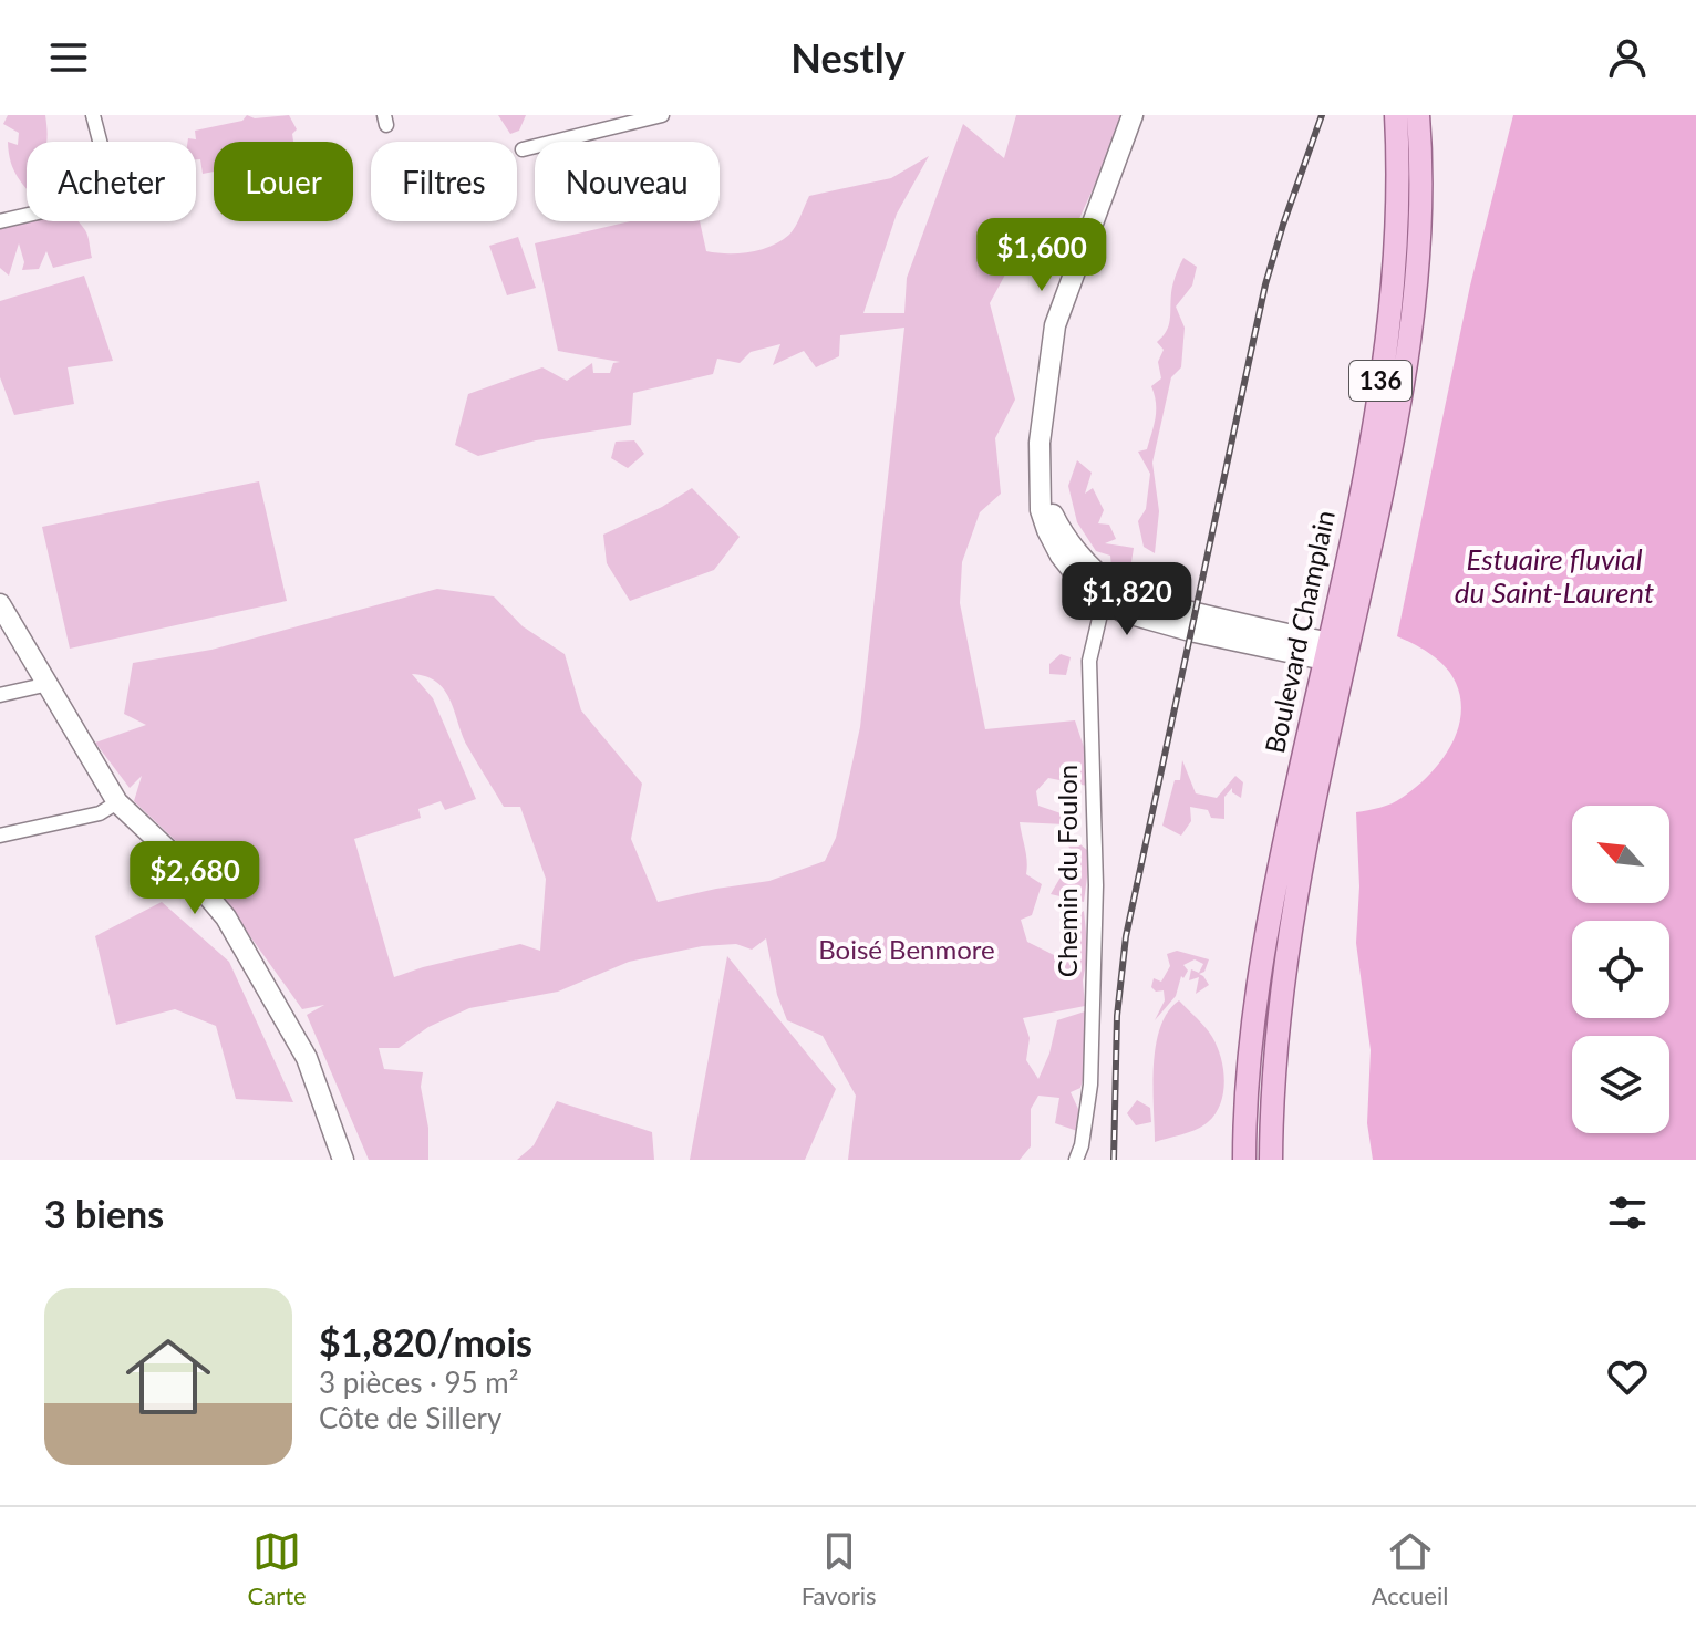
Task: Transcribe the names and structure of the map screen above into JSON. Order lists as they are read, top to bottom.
{
  "streets": {
    "main road": ["136", "Boulevard Champlain"],
    "street": ["Chemin du Foulon"]
  },
  "water": ["Estuaire fluvial du Saint-Laurent"],
  "parks": ["Boisé Benmore"],
  "north": "top left",
  "page": {
    "header": "Nestly",
    "chip": [
      "Acheter",
      "Louer",
      "Filtres",
      "Nouveau"
    ],
    "price": ["$1,600", "$1,820", "$2,680"],
    "heading": "3 biens",
    "list": [
      {
        "name": "$1,820/mois",
        "note": "3 pièces · 95 m² · Côte de Sillery"
      }
    ],
    "tabs": ["Carte", "Favoris", "Accueil"]
  }
}
